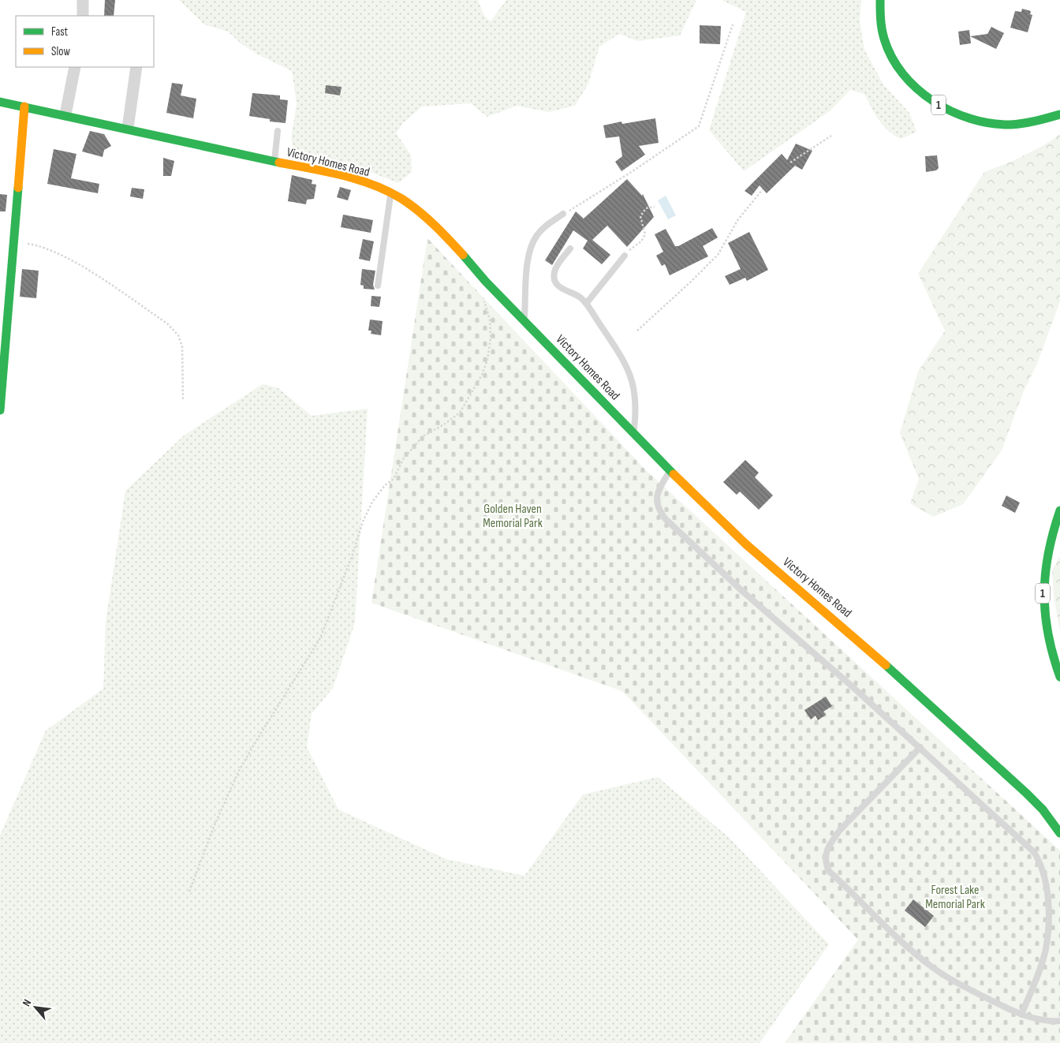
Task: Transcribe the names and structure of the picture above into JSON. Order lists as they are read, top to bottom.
{
  "streets": {
    "main road": ["1", "Victory Homes Road"]
  },
  "parks": ["Golden Haven Memorial Park", "Forest Lake Memorial Park"],
  "legend": ["Fast", "Slow"],
  "north": "top left"
}
